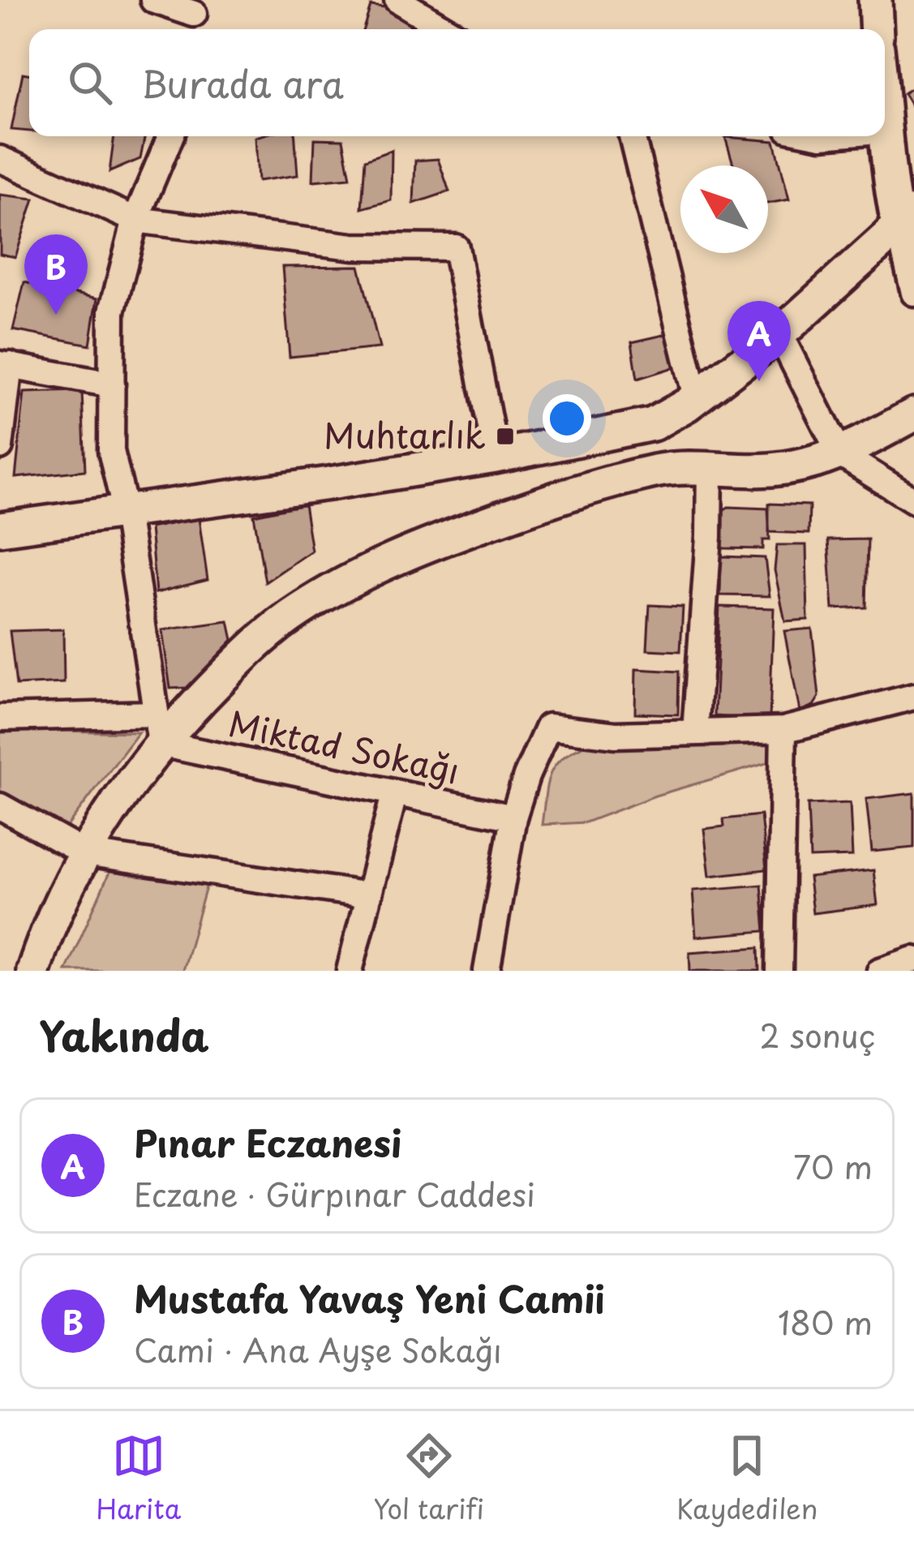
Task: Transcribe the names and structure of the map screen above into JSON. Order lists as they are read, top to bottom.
{
  "streets": {
    "street": ["Miktad Sokağı"]
  },
  "places": {
    "transit": ["Muhtarlık"]
  },
  "north": "top left",
  "page": {
    "search": "Burada ara",
    "pins": ["B", "A"],
    "heading": ["Yakında", "2 sonuç"],
    "list": [
      {
        "mark": "A",
        "name": "Pınar Eczanesi",
        "note": "Eczane · Gürpınar Caddesi",
        "value": "70 m"
      },
      {
        "mark": "B",
        "name": "Mustafa Yavaş Yeni Camii",
        "note": "Cami · Ana Ayşe Sokağı",
        "value": "180 m"
      }
    ],
    "nav": ["Harita", "Yol tarifi", "Kaydedilen"]
  }
}
